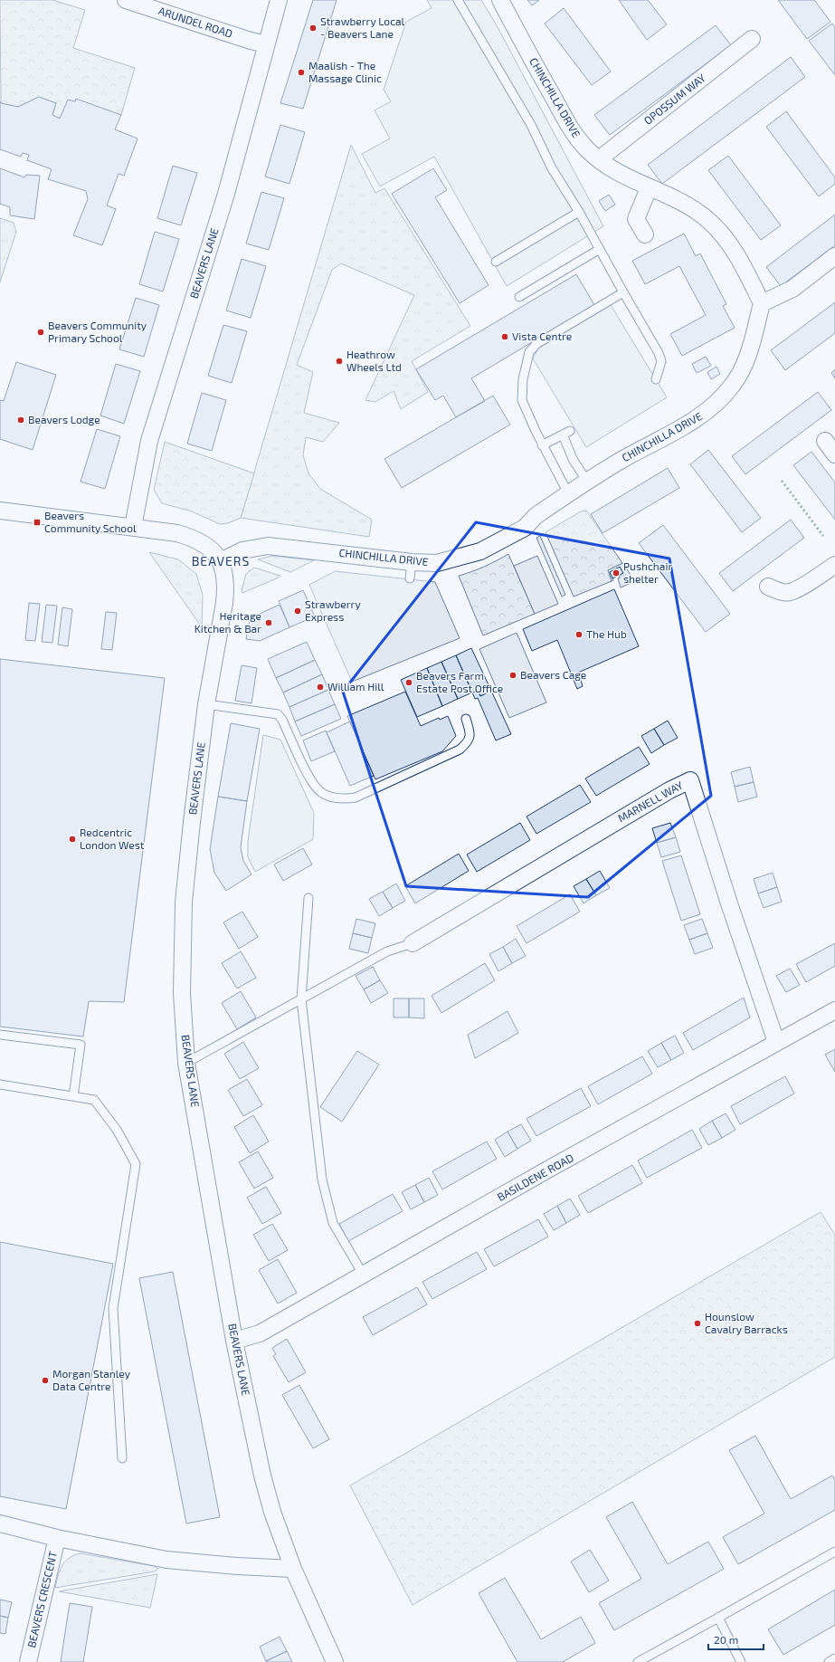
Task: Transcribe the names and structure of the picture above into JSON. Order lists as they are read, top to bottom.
{
  "streets": {
    "street": [
      "ARUNDEL ROAD",
      "CHINCHILLA DRIVE",
      "OPOSSUM WAY",
      "BEAVERS LANE",
      "MARNELL WAY",
      "BASILDENE ROAD",
      "BEAVERS CRESCENT"
    ]
  },
  "crossings": [
    ["ARUNDEL ROAD", "BEAVERS LANE"],
    ["CHINCHILLA DRIVE", "OPOSSUM WAY"],
    ["CHINCHILLA DRIVE", "BEAVERS LANE"],
    ["BEAVERS LANE", "BASILDENE ROAD"],
    ["MARNELL WAY", "BASILDENE ROAD"]
  ],
  "districts": ["BEAVERS"],
  "places": {
    "other": [
      "Strawberry Local - Beavers Lane",
      "Maalish - The Massage Clinic",
      "Beavers Community Primary School",
      "Vista Centre",
      "Heathrow Wheels Ltd",
      "Beavers Lodge",
      "Pushchair shelter",
      "Strawberry Express",
      "Heritage Kitchen & Bar",
      "The Hub",
      "Beavers Cage",
      "Beavers Farm Estate Post Office",
      "William Hill",
      "Redcentric London West",
      "Hounslow Cavalry Barracks",
      "Morgan Stanley Data Centre"
    ],
    "transit": ["Beavers Community School"]
  },
  "scale_bar": "20 m"
}
